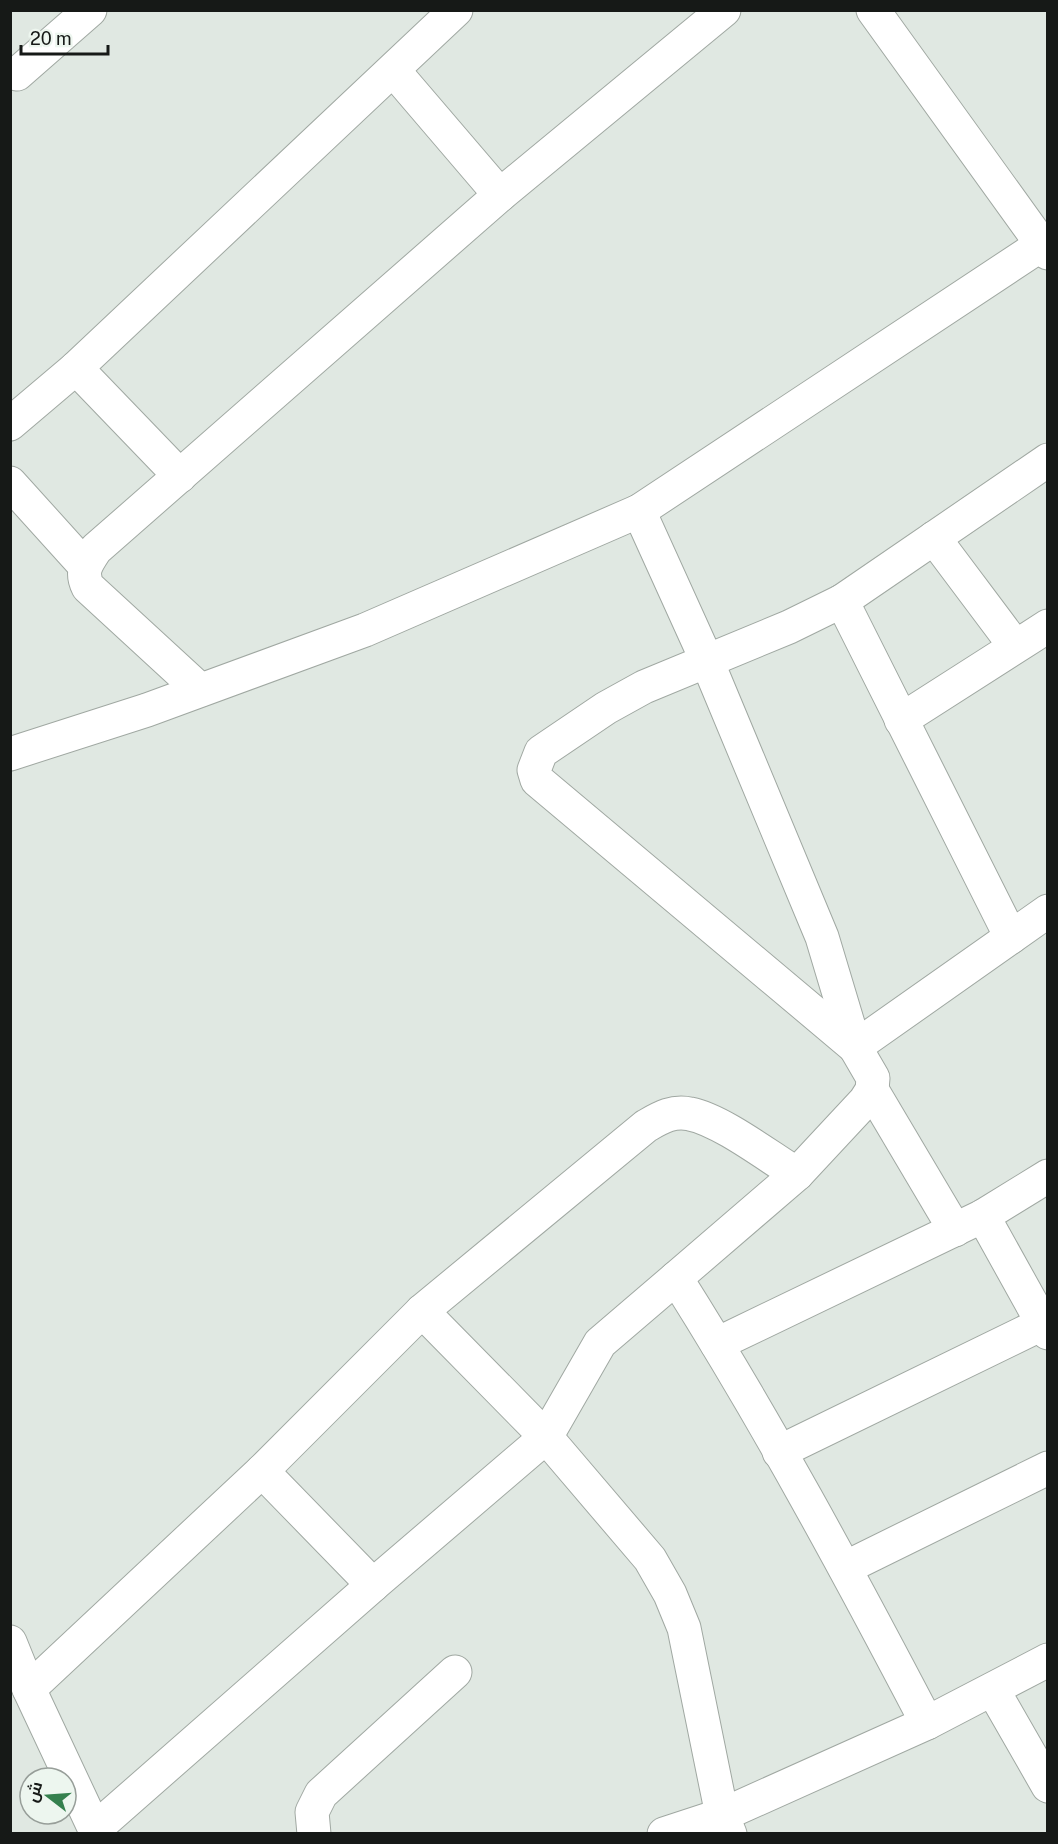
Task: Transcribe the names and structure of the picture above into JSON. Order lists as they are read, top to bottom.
{
  "scale_bar": "20 m",
  "north": "left"
}
